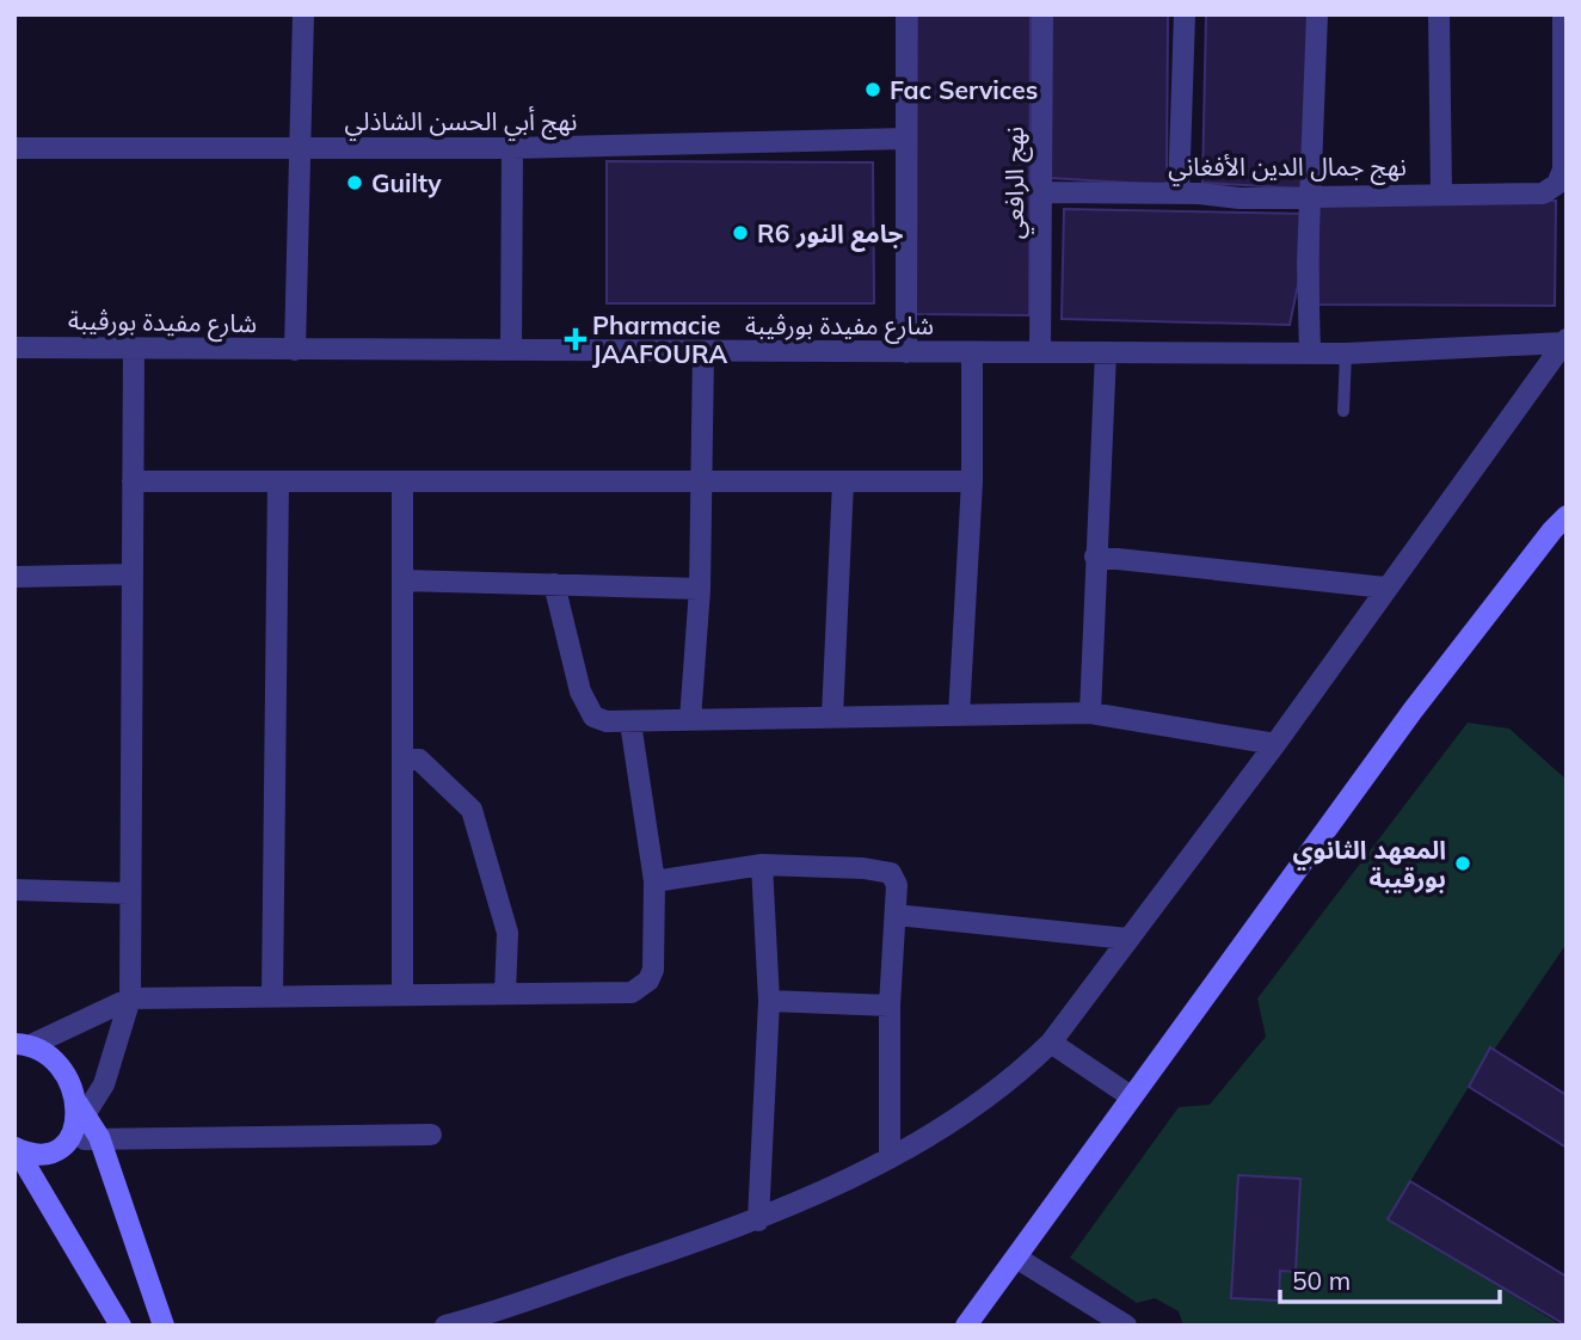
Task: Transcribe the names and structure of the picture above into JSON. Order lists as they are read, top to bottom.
{
  "streets": {
    "street": [
      "نهج أبي الحسن الشاذلي",
      "نهج جمال الدين الأفغاني",
      "نهج الرافعي",
      "شارع مفيدة بورڨيبة"
    ]
  },
  "crossings": [
    ["نهج جمال الدين الأفغاني", "نهج الرافعي"],
    ["نهج الرافعي", "شارع مفيدة بورڨيبة"]
  ],
  "places": {
    "other": [
      "Fac Services",
      "Guilty",
      "R6 جامع النور",
      "المعهد الثانوي بورقيبة"
    ],
    "health": ["Pharmacie JAAFOURA"]
  },
  "scale_bar": "50 m"
}
